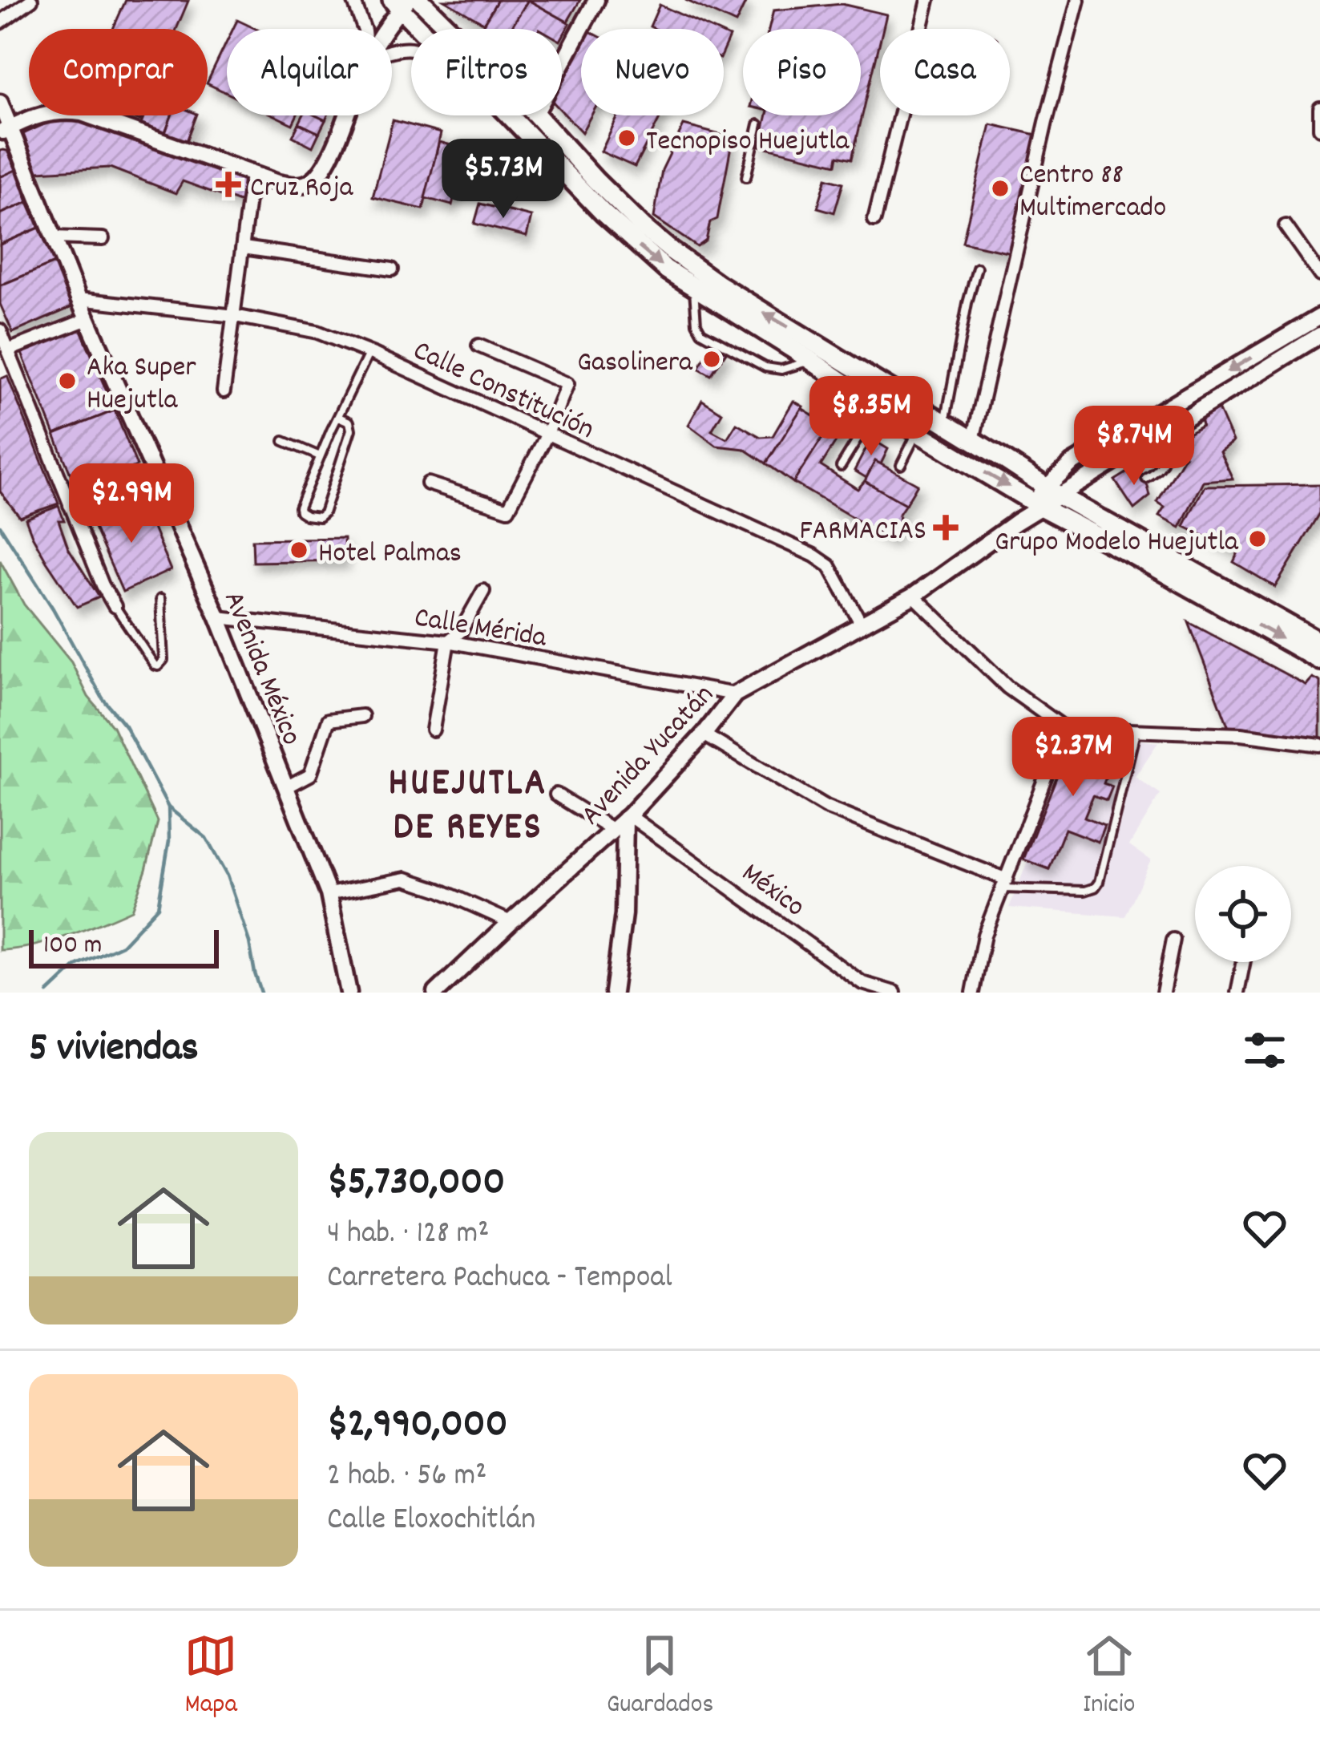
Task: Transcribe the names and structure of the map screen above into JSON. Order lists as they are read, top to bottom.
{
  "streets": {
    "street": [
      "Calle Constitución",
      "Calle Mérida",
      "Avenida México",
      "Avenida Yucatán",
      "México"
    ]
  },
  "crossings": [
    ["Calle Constitución", "Avenida México"],
    ["Calle Constitución", "Avenida Yucatán"],
    ["Calle Mérida", "Avenida México"],
    ["Calle Mérida", "Avenida Yucatán"],
    ["Avenida Yucatán", "México"]
  ],
  "districts": ["HUEJUTLA DE REYES"],
  "places": {
    "other": [
      "Tecnopiso Huejutla",
      "Centro 88 Multimercado",
      "Gasolinera",
      "Aka Super Huejutla",
      "Grupo Modelo Huejutla",
      "Hotel Palmas"
    ],
    "health": ["Cruz Roja", "FARMACIAS"]
  },
  "scale_bar": "100 m",
  "page": {
    "chip": [
      "Comprar",
      "Alquilar",
      "Filtros",
      "Nuevo",
      "Piso",
      "Casa"
    ],
    "price": [
      "$5.73M",
      "$8.35M",
      "$8.74M",
      "$2.99M",
      "$2.37M"
    ],
    "scale": "100 m",
    "heading": "5 viviendas",
    "list": [
      {
        "name": "$5,730,000",
        "note": "4 hab. · 128 m² · Carretera Pachuca - Tempoal"
      },
      {
        "name": "$2,990,000",
        "note": "2 hab. · 56 m² · Calle Eloxochitlán"
      }
    ],
    "tabs": ["Mapa", "Guardados", "Inicio"]
  }
}
